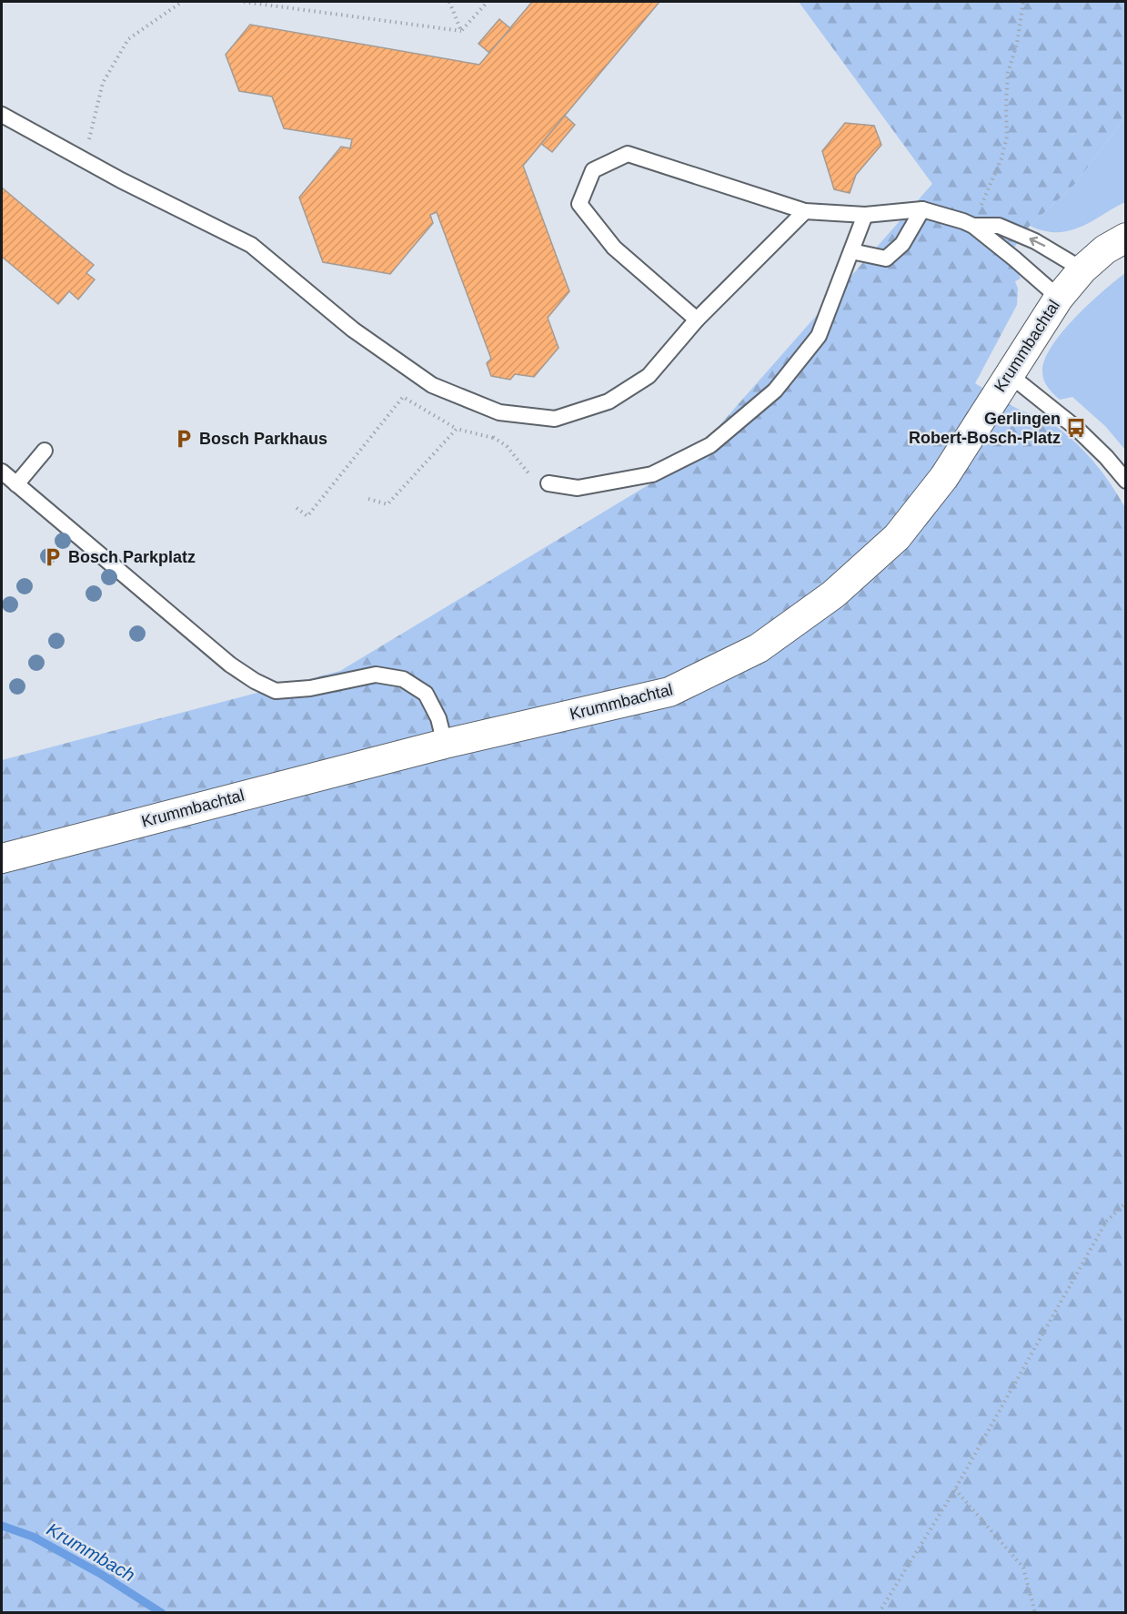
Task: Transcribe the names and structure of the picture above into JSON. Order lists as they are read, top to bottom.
{
  "streets": {
    "street": ["Krummbachtal"]
  },
  "water": ["Krummbach"],
  "places": {
    "bus stop": ["Gerlingen Robert-Bosch-Platz"],
    "parking": ["Bosch Parkhaus", "Bosch Parkplatz"]
  }
}
